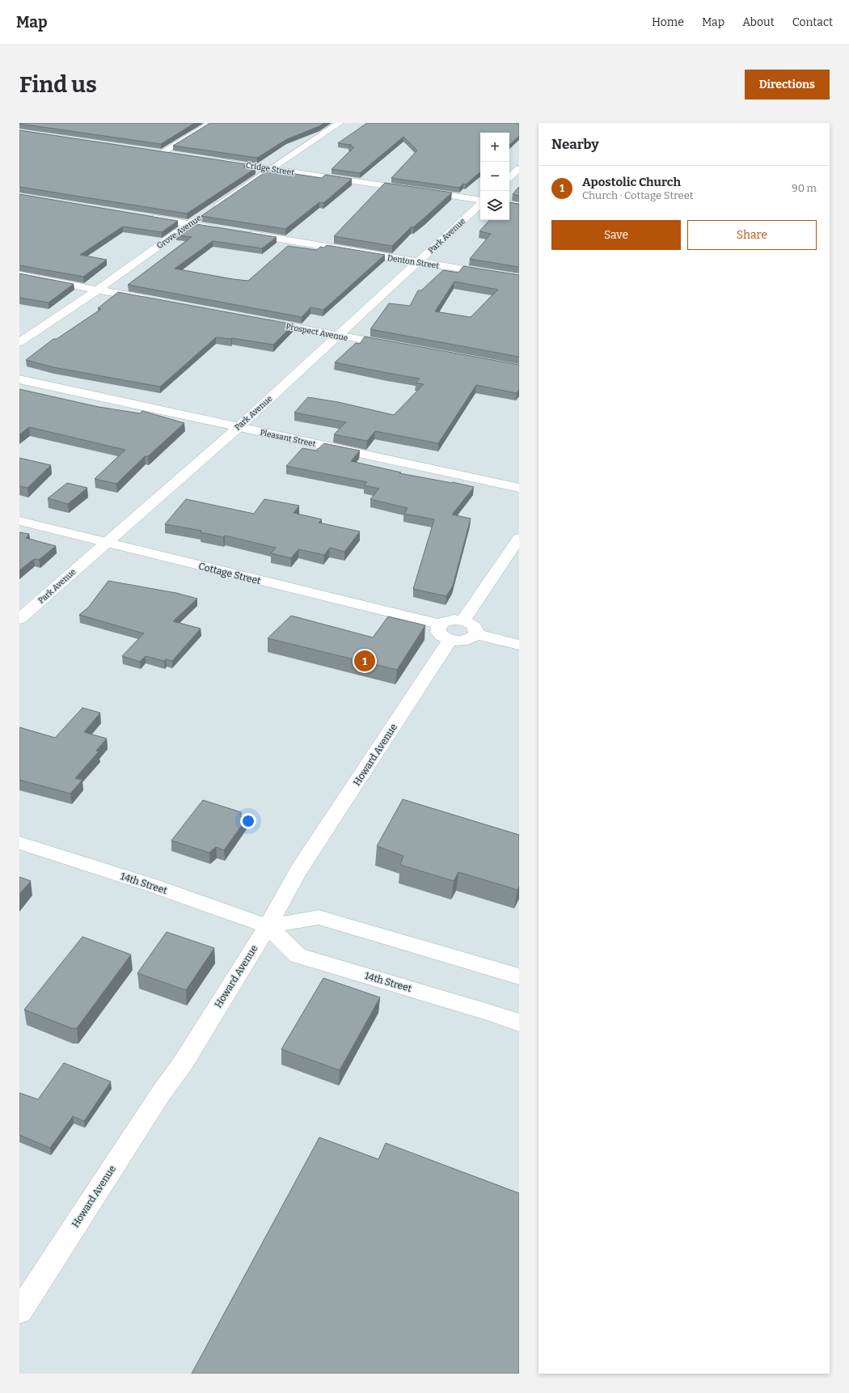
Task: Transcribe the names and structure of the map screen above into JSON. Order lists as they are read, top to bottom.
{
  "streets": {
    "street": [
      "Cridge Street",
      "Grove Avenue",
      "Park Avenue",
      "Denton Street",
      "Prospect Avenue",
      "Pleasant Street",
      "Cottage Street",
      "Howard Avenue",
      "14th Street"
    ]
  },
  "crossings": [
    ["Cridge Street", "Grove Avenue"],
    ["Park Avenue", "Denton Street"],
    ["Park Avenue", "Prospect Avenue"],
    ["Park Avenue", "Pleasant Street"],
    ["Park Avenue", "Cottage Street"],
    ["Cottage Street", "Howard Avenue"],
    ["Howard Avenue", "14th Street"]
  ],
  "page": {
    "header": "Map",
    "nav": [
      "Home",
      "Map",
      "About",
      "Contact"
    ],
    "buttons": [
      "Directions",
      ["Save", "Share"]
    ],
    "title": "Find us",
    "heading": "Nearby",
    "map_buttons": ["+", "−"],
    "list": [
      {
        "mark": "1",
        "name": "Apostolic Church",
        "note": "Church · Cottage Street",
        "value": "90 m"
      }
    ],
    "pins": "1"
  }
}
